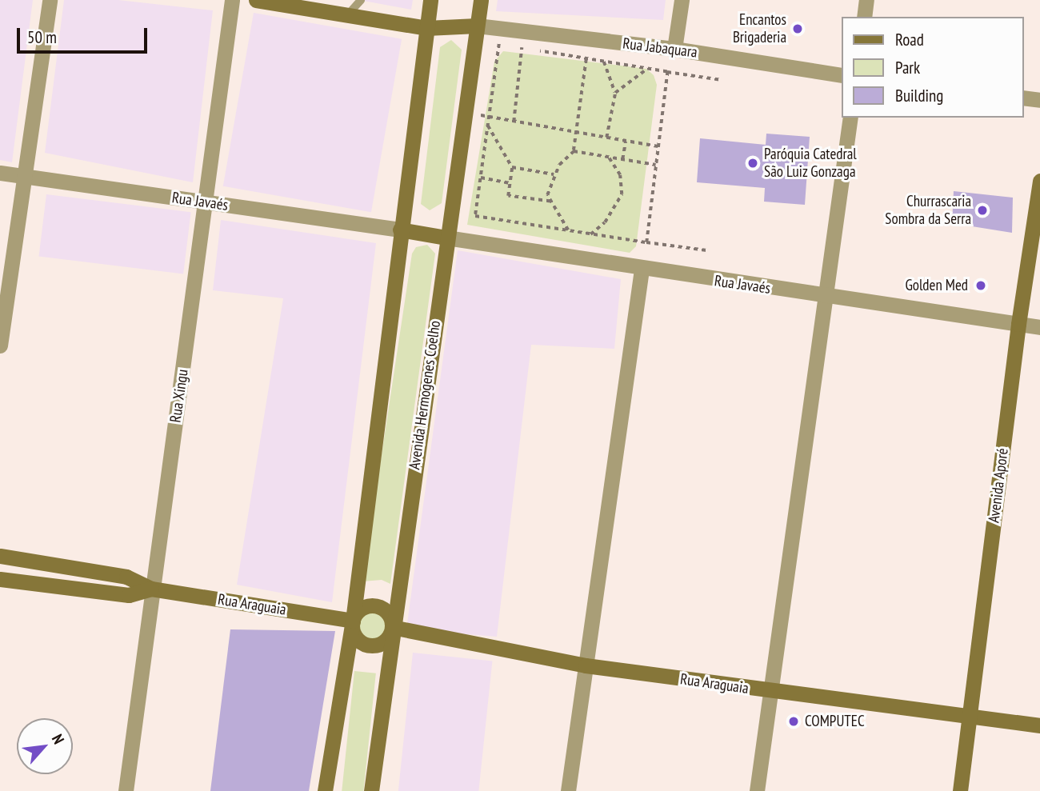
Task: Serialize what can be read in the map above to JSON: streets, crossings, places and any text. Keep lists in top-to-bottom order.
{
  "streets": {
    "main road": ["Avenida Hermogenes Coelho", "Avenida Aporé", "Rua Araguaia"],
    "street": ["Rua Jabaquara", "Rua Javaés", "Rua Xingu"]
  },
  "crossings": [
    ["Rua Jabaquara", "Avenida Hermogenes Coelho"],
    ["Rua Javaés", "Avenida Hermogenes Coelho"],
    ["Rua Javaés", "Rua Xingu"],
    ["Rua Javaés", "Avenida Aporé"],
    ["Avenida Hermogenes Coelho", "Rua Araguaia"],
    ["Rua Xingu", "Rua Araguaia"],
    ["Avenida Aporé", "Rua Araguaia"]
  ],
  "places": [
    "Encantos Brigaderia",
    "Paróquia Catedral São Luiz Gonzaga",
    "Churrascaria Sombra da Serra",
    "Golden Med",
    "COMPUTEC"
  ],
  "legend": ["Road", "Park", "Building"],
  "scale_bar": "50 m",
  "north": "top right"
}
